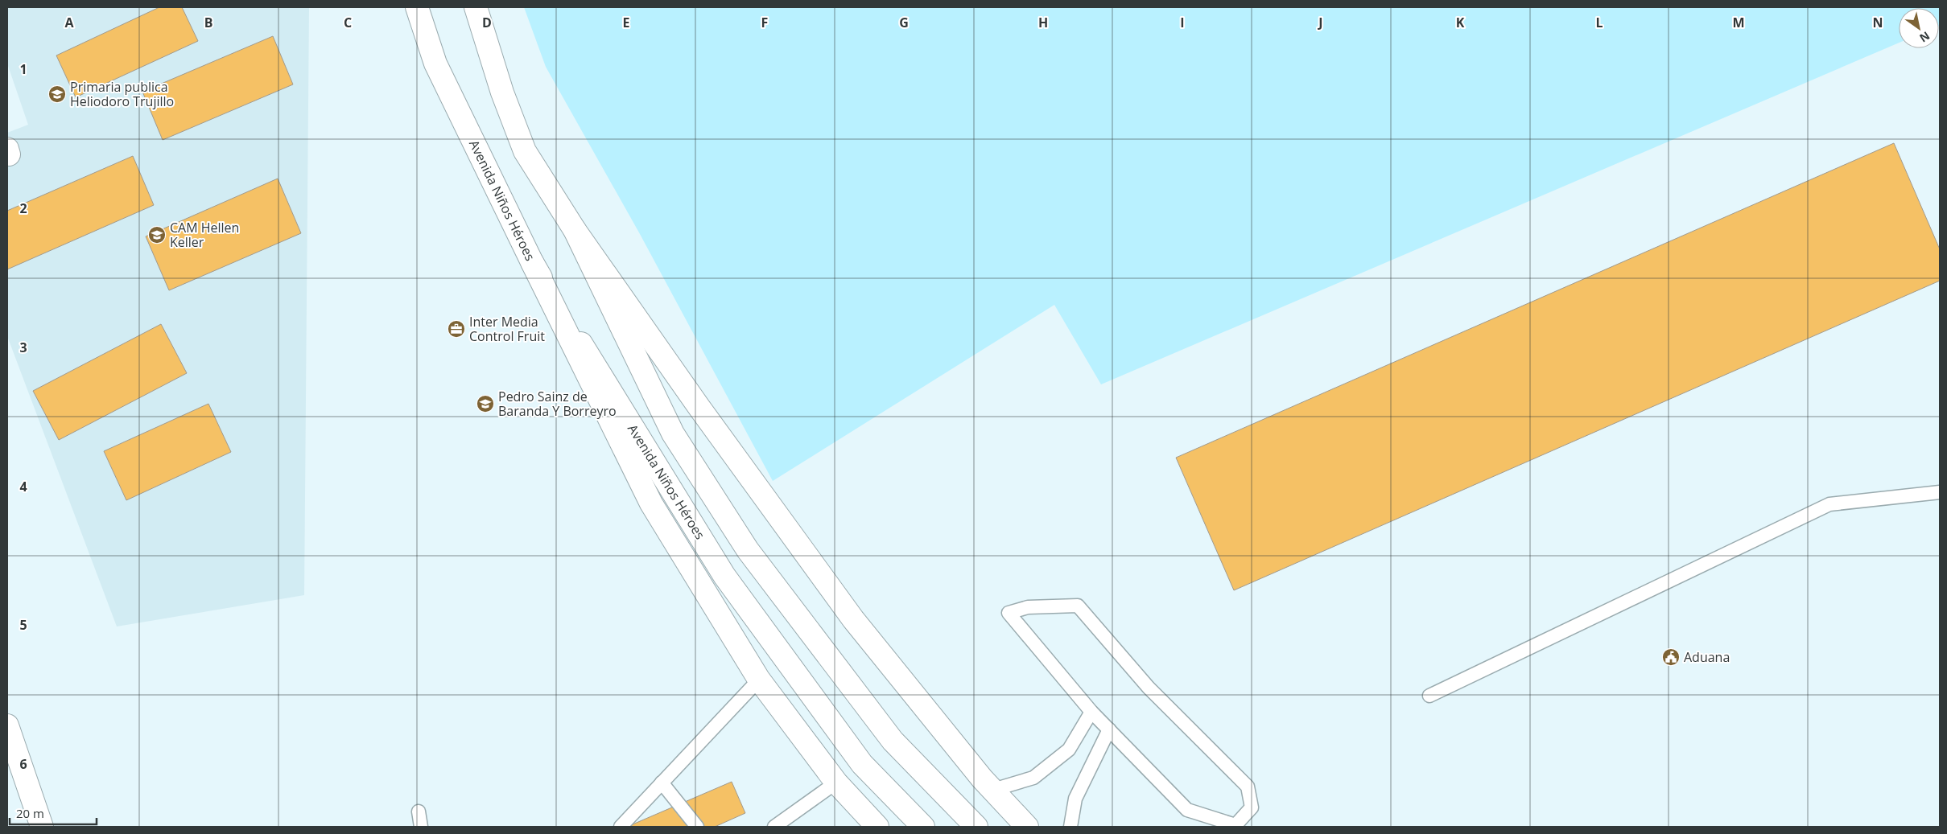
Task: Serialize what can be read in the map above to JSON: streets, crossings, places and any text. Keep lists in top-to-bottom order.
{
  "streets": {
    "main road": ["Avenida Niños Héroes"]
  },
  "places": {
    "school or university": ["Primaria publica Heliodoro Trujillo", "CAM Hellen Keller", "Pedro Sainz de Baranda Y Borreyro"],
    "office": ["Inter Media Control Fruit"],
    "public building": ["Aduana"]
  },
  "scale_bar": "20 m",
  "north": "bottom right",
  "grid": {
    "columns": [
      "A",
      "B",
      "C",
      "D",
      "E",
      "F",
      "G",
      "H",
      "I",
      "J",
      "K",
      "L",
      "M",
      "N"
    ],
    "rows": [
      "1",
      "2",
      "3",
      "4",
      "5",
      "6"
    ]
  }
}
